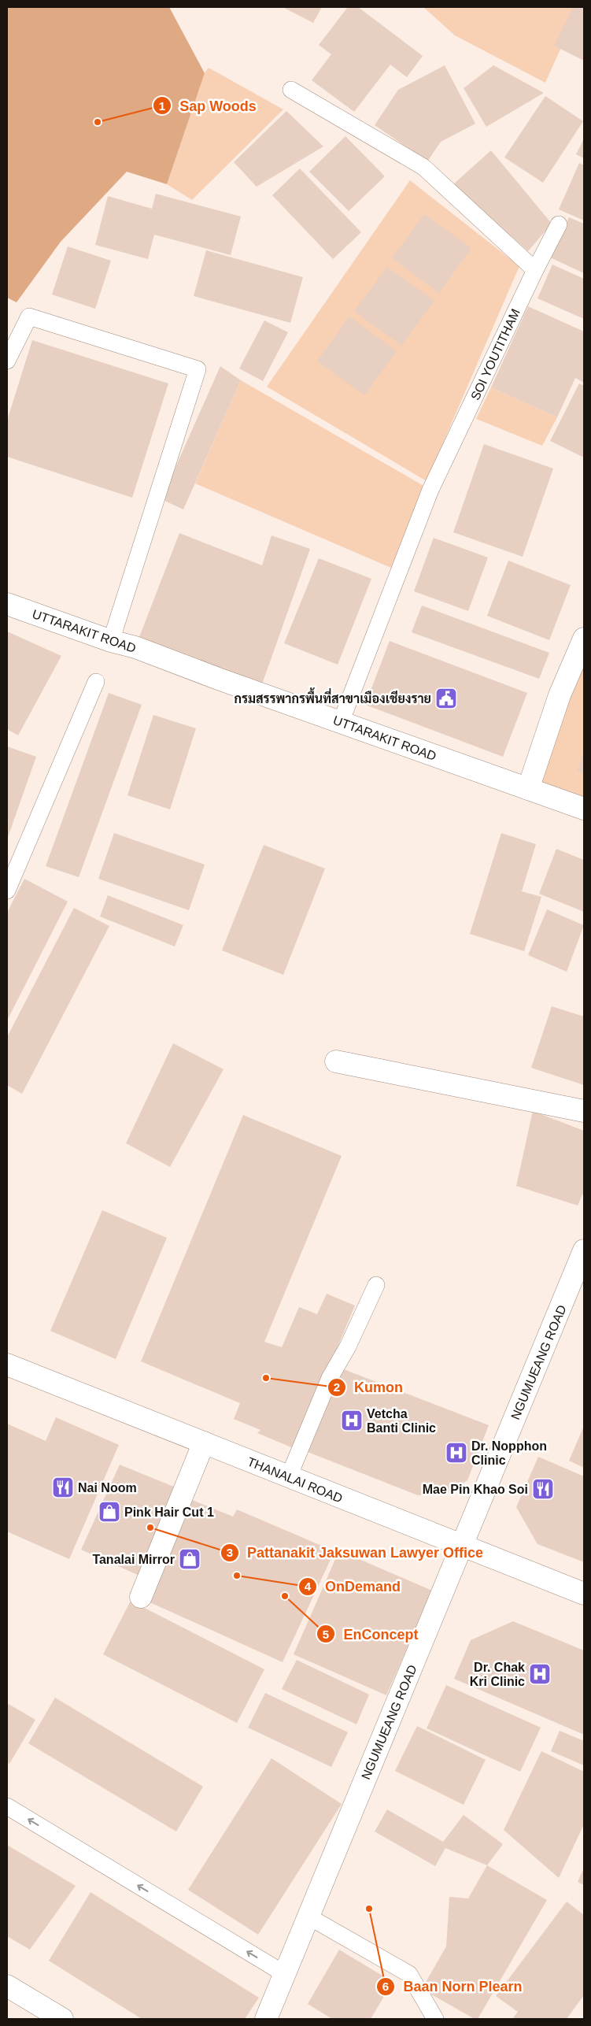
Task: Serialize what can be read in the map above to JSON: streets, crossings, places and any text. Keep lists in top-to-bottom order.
{
  "streets": {
    "street": ["UTTARAKIT ROAD", "NGUMUEANG ROAD", "THANALAI ROAD"],
    "lane": ["SOI YOUTITHAM"]
  },
  "crossings": [
    ["SOI YOUTITHAM", "UTTARAKIT ROAD"],
    ["NGUMUEANG ROAD", "THANALAI ROAD"]
  ],
  "places": {
    "other": [
      "Sap Woods",
      "Kumon",
      "Pattanakit Jaksuwan Lawyer Office",
      "OnDemand",
      "EnConcept",
      "Baan Norn Plearn"
    ],
    "public building": ["กรมสรรพากรพื้นที่สาขาเมืองเชียงราย"],
    "hospital": ["Vetcha Banti Clinic", "Dr. Nopphon Clinic", "Dr. Chak Kri Clinic"],
    "restaurant": ["Nai Noom", "Mae Pin Khao Soi"],
    "shop": ["Pink Hair Cut 1", "Tanalai Mirror"]
  }
}
